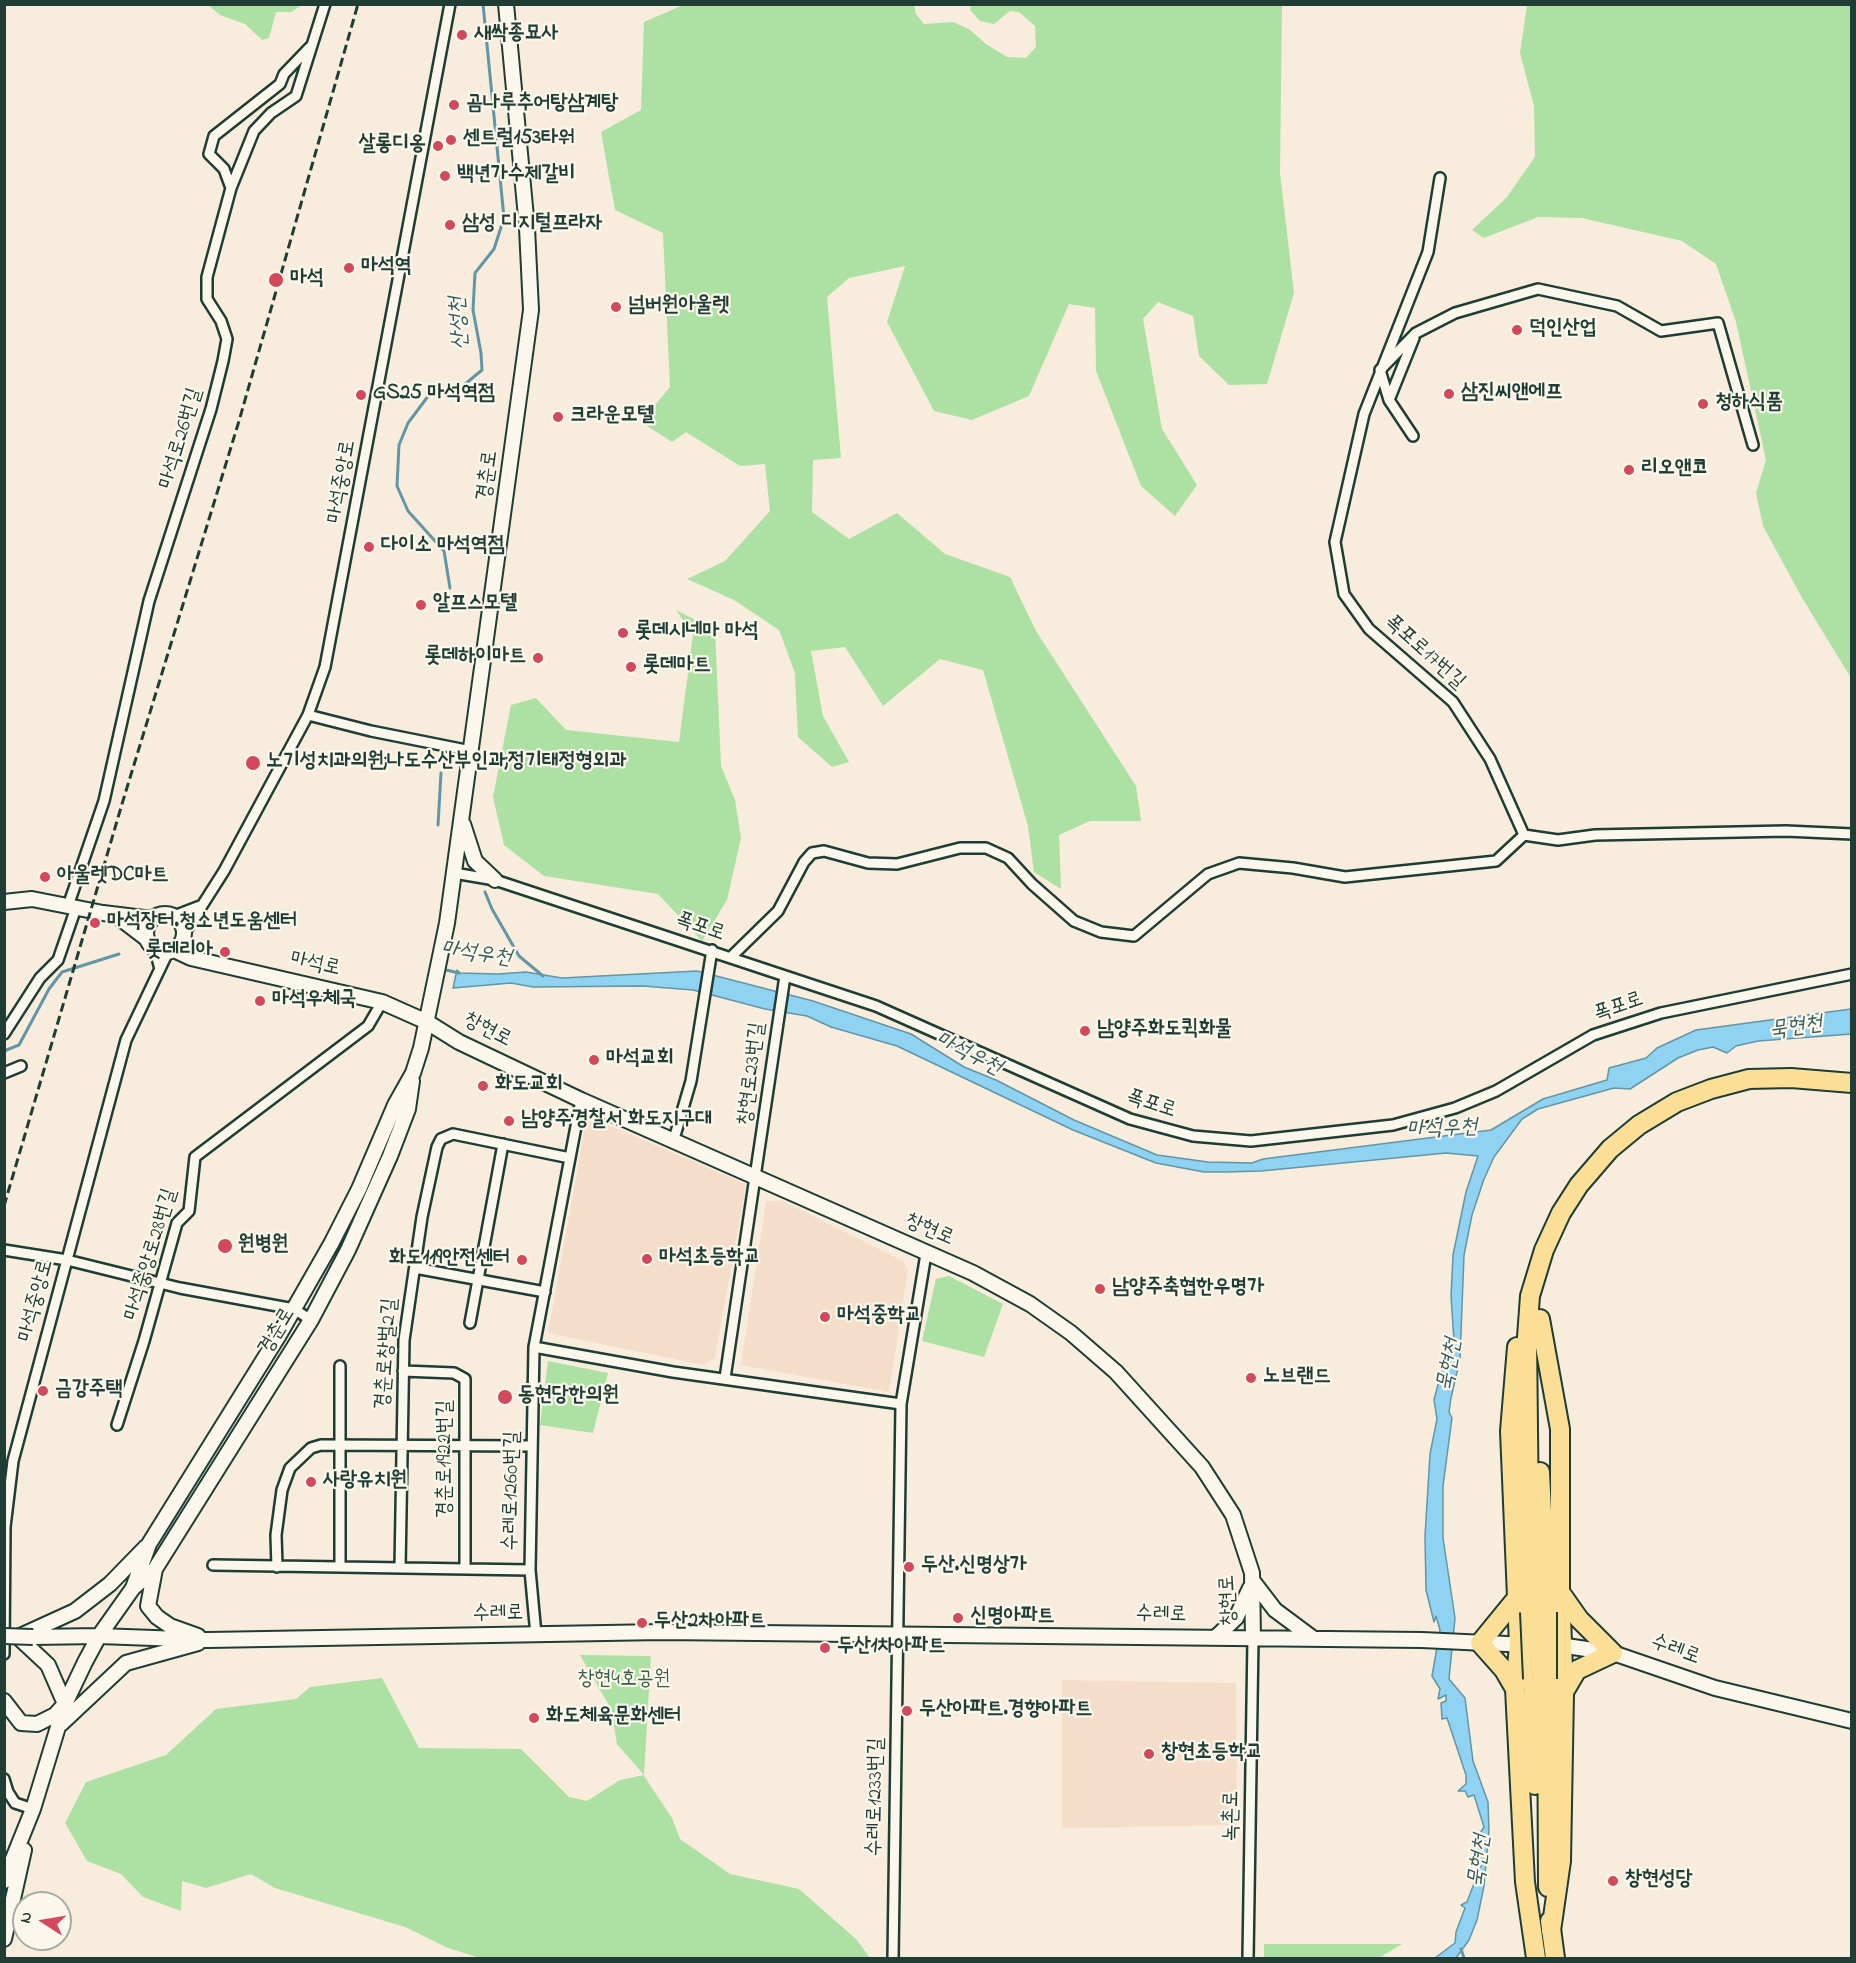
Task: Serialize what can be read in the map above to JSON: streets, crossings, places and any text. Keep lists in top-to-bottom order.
{
  "streets": {
    "street": [
      "마석로26번길",
      "경춘로",
      "마석중앙로",
      "폭포로17번길",
      "폭포로",
      "마석로",
      "창현로",
      "창현로23번길",
      "마석중앙로28번길",
      "경춘로창벌2길",
      "경춘로1922번길",
      "수레로1260번길",
      "수레로",
      "수레로1233번길",
      "녹촌로"
    ]
  },
  "crossings": [
    ["경춘로", "폭포로"],
    ["경춘로", "마석로"],
    ["경춘로", "창현로"],
    ["경춘로", "수레로"],
    ["마석중앙로", "마석로"],
    ["폭포로", "창현로23번길"],
    ["마석로", "창현로"],
    ["마석로", "마석중앙로28번길"],
    ["창현로", "창현로23번길"],
    ["창현로", "수레로1260번길"],
    ["창현로", "수레로"],
    ["창현로", "녹촌로"],
    ["경춘로창벌2길", "경춘로1922번길"],
    ["경춘로창벌2길", "수레로1260번길"],
    ["수레로1260번길", "수레로"],
    ["수레로", "수레로1233번길"],
    ["수레로", "녹촌로"]
  ],
  "water": ["산성천", "마석우천", "묵현천"],
  "parks": ["창현4호공원"],
  "places": [
    "새싹종묘사",
    "곰나루추어탕삼계탕",
    "센트럴153타워",
    "살롱디옹",
    "백년가수제갈비",
    "삼성 디지털프라자",
    "마석역",
    "마석",
    "넘버원아울렛",
    "덕인산업",
    "삼진씨앤에프",
    "GS25 마석역점",
    "청하식품",
    "크라운모텔",
    "리오앤코",
    "다이소 마석역점",
    "알프스모텔",
    "롯데시네마 마석",
    "롯데하이마트",
    "롯데마트",
    "노기성치과의원;나도수산부인과;정기태정형외과",
    "아울렛DC마트",
    "마석장터.청소년도움센터",
    "롯데리아",
    "마석우체국",
    "남양주화도퀵화물",
    "마석교회",
    "화도교회",
    "남양주경찰서 화도지구대",
    "원병원",
    "마석초등학교",
    "화도119안전센터",
    "남양주축협한우명가",
    "마석중학교",
    "노브랜드",
    "금강주택",
    "동현당한의원",
    "사랑유치원",
    "두산.신명상가",
    "신명아파트",
    "두산2차아파트",
    "두산1차아파트",
    "두산아파트.경향아파트",
    "화도체육문화센터",
    "창현초등학교",
    "창현성당"
  ],
  "north": "left"
}
